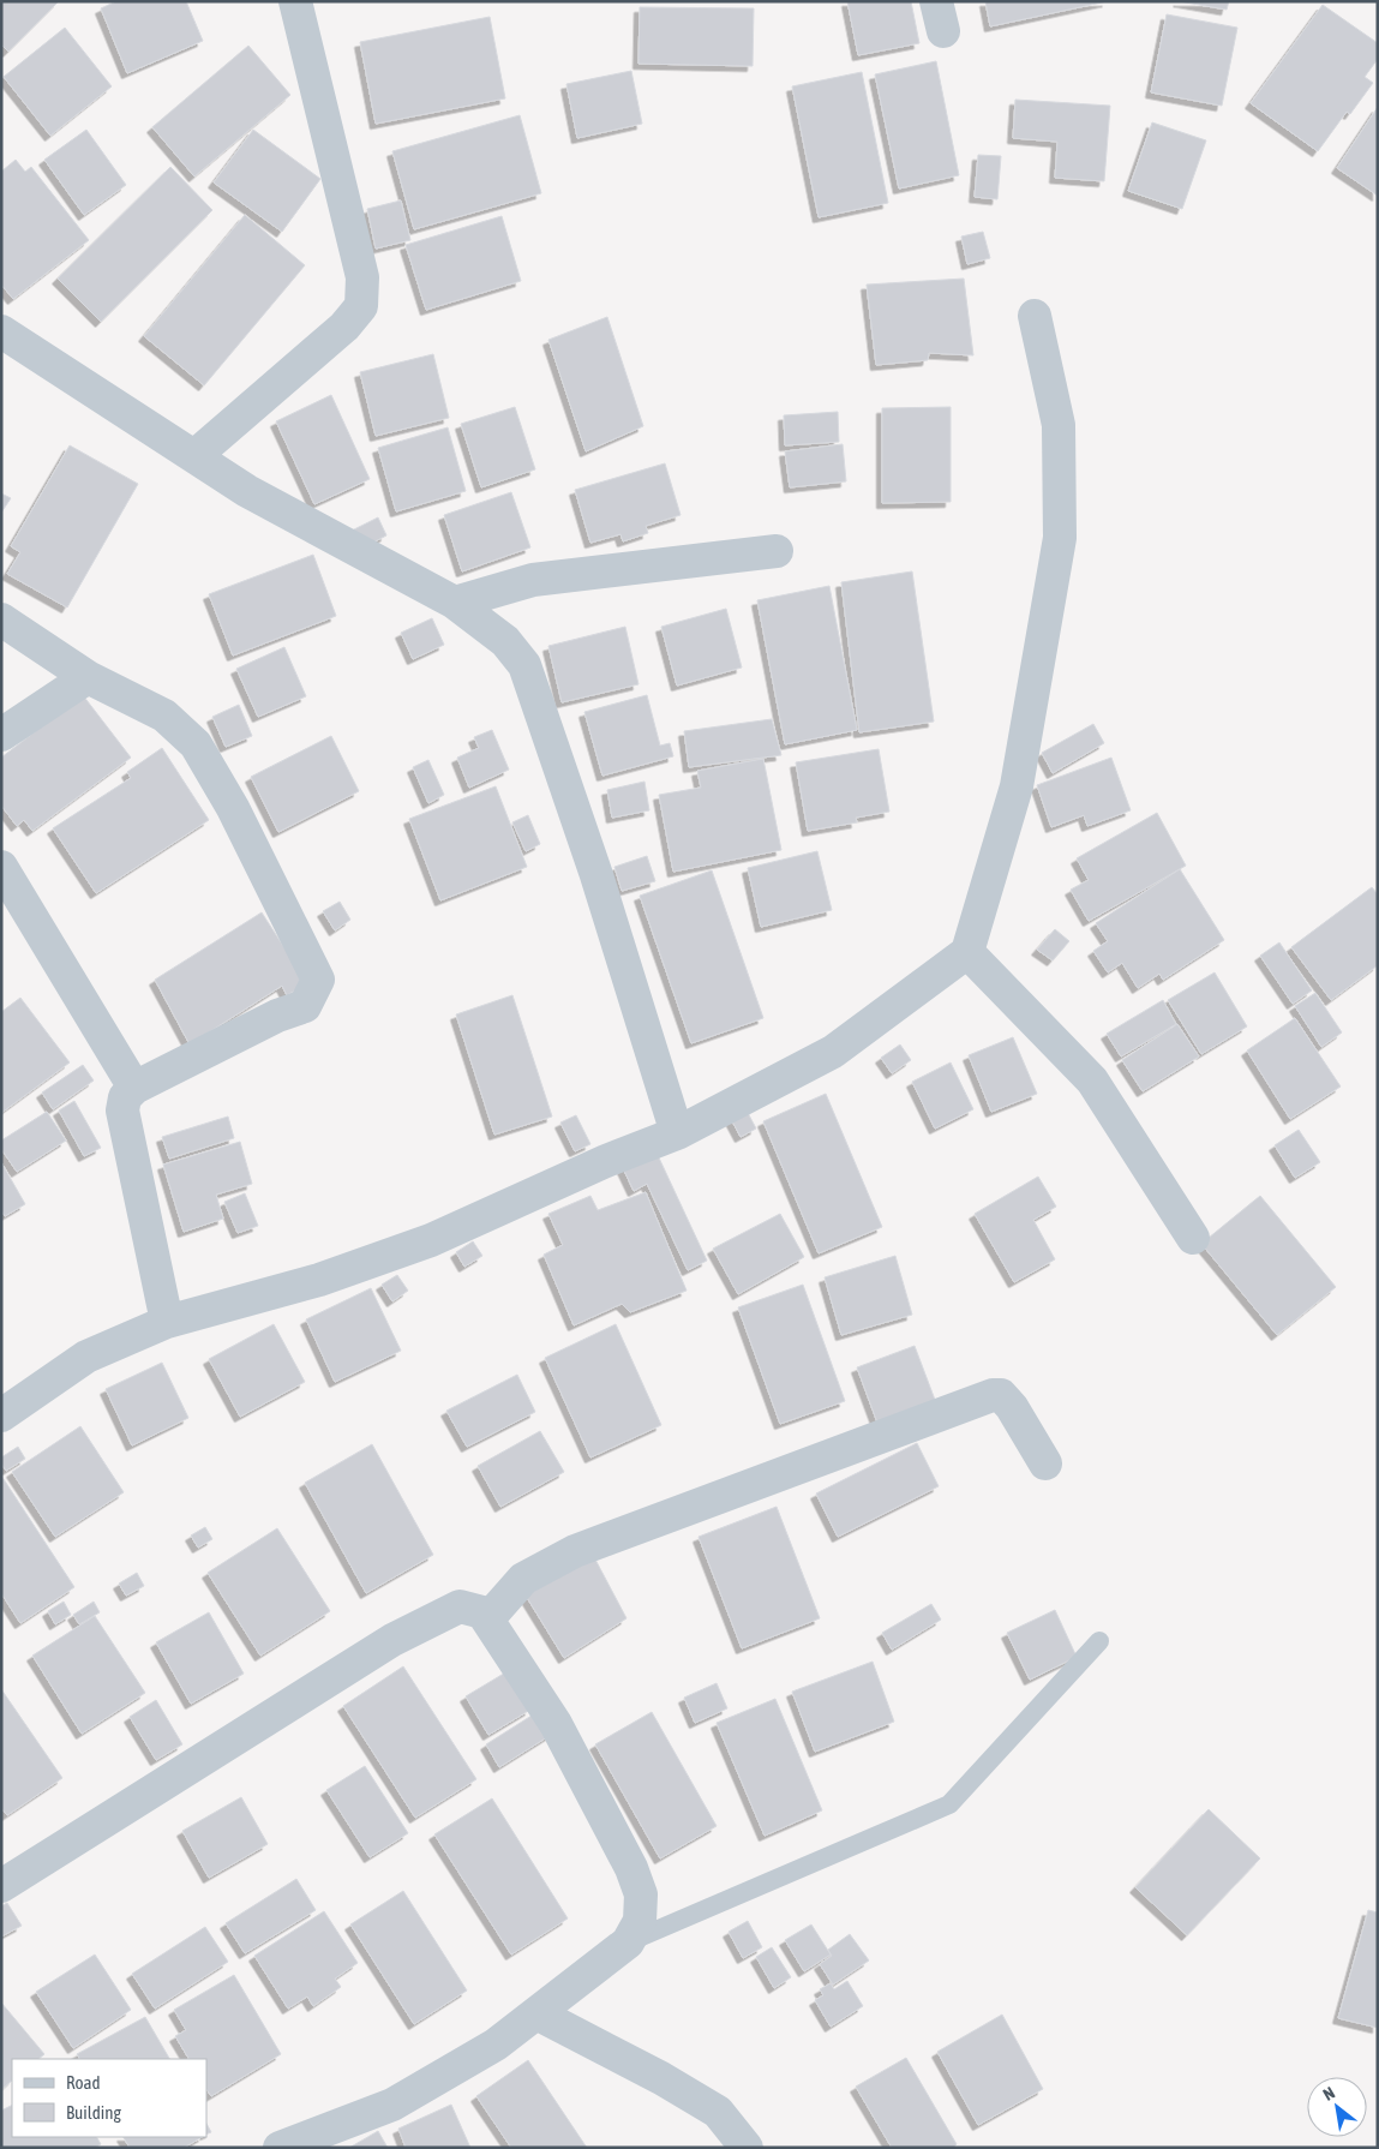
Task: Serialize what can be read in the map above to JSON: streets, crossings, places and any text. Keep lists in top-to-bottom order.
{
  "legend": ["Road", "Building"],
  "north": "top left"
}
